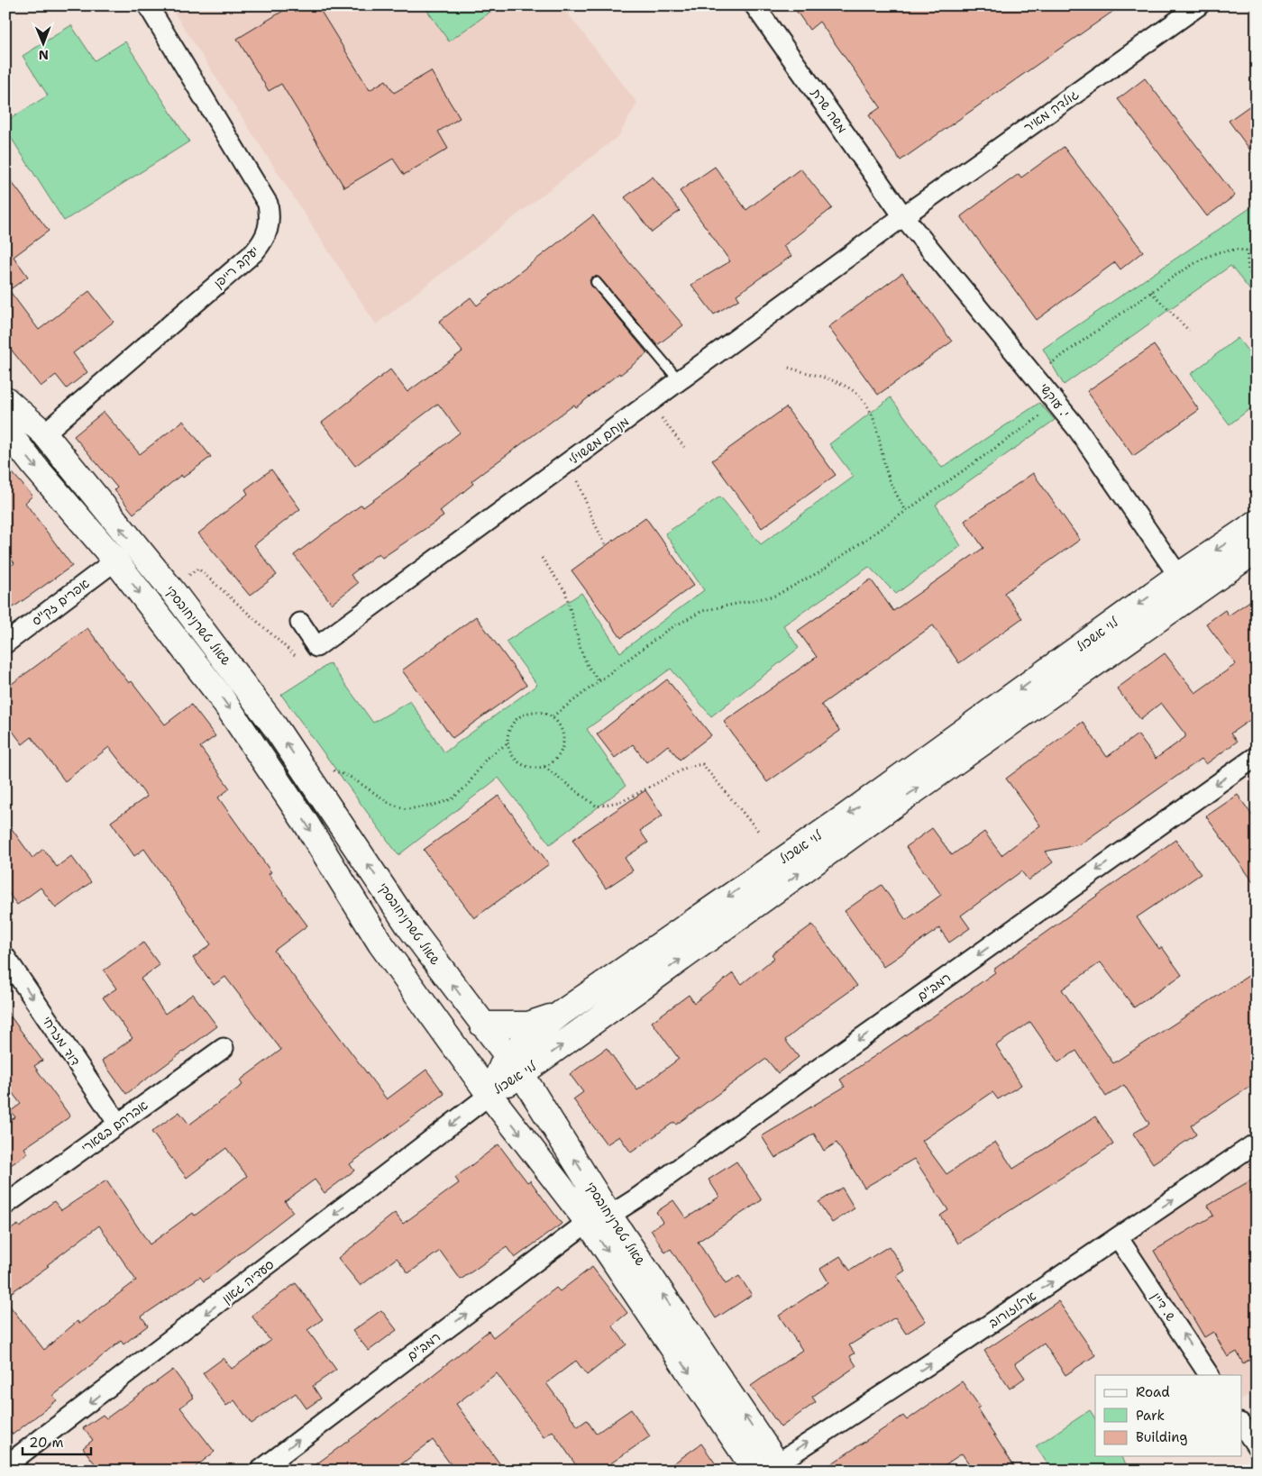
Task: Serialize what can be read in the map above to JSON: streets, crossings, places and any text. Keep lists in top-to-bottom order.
{
  "streets": {
    "street": [
      "משה שרת",
      "גולדה מאיר",
      "יעקב רייפן",
      "י. עוקשי",
      "מנחם מששוילי",
      "אפרים זק\"ס",
      "שאול טשרניחובסקי",
      "לוי אשכול",
      "רמב\"ם",
      "דוד מזרחי",
      "אברהם בשארי",
      "סעדיה גאון",
      "ש. דיין",
      "ארלוזורוב"
    ]
  },
  "crossings": [
    ["משה שרת", "גולדה מאיר"],
    ["משה שרת", "י. עוקשי"],
    ["משה שרת", "מנחם מששוילי"],
    ["גולדה מאיר", "י. עוקשי"],
    ["גולדה מאיר", "מנחם מששוילי"],
    ["יעקב רייפן", "שאול טשרניחובסקי"],
    ["י. עוקשי", "מנחם מששוילי"],
    ["י. עוקשי", "לוי אשכול"],
    ["אפרים זק\"ס", "שאול טשרניחובסקי"],
    ["שאול טשרניחובסקי", "לוי אשכול"],
    ["שאול טשרניחובסקי", "רמב\"ם"],
    ["שאול טשרניחובסקי", "סעדיה גאון"],
    ["שאול טשרניחובסקי", "ארלוזורוב"],
    ["לוי אשכול", "סעדיה גאון"],
    ["דוד מזרחי", "אברהם בשארי"],
    ["ש. דיין", "ארלוזורוב"]
  ],
  "one_way": [
    "דוד מזרחי",
    "סעדיה גאון",
    "ש. דיין",
    "ארלוזורוב"
  ],
  "legend": ["Road", "Park", "Building"],
  "scale_bar": "20 m",
  "north": "bottom"
}
